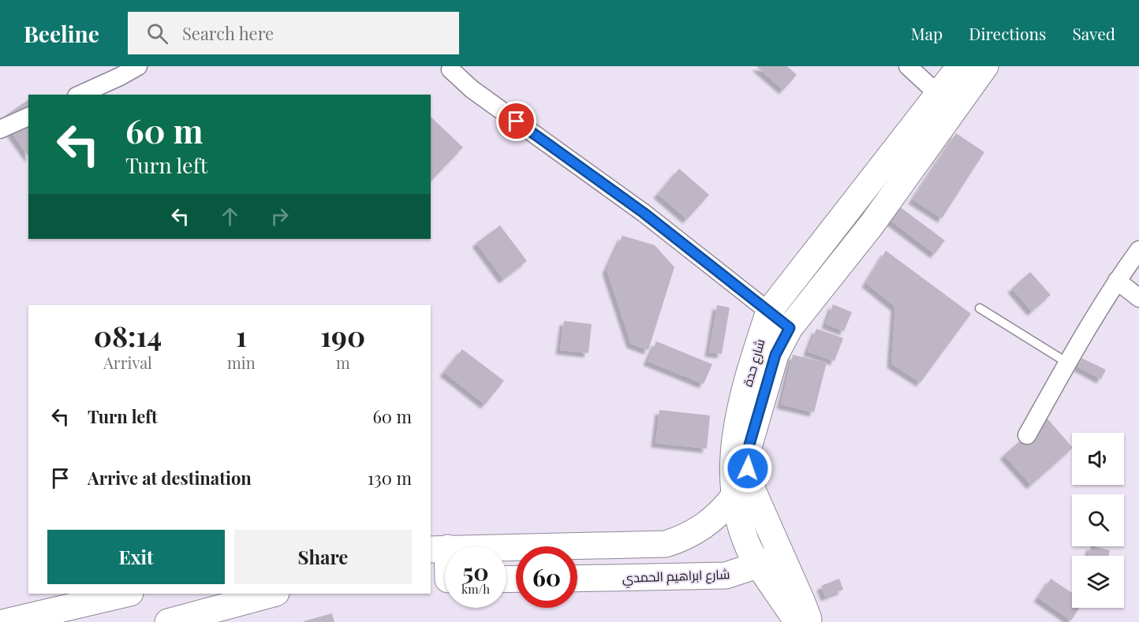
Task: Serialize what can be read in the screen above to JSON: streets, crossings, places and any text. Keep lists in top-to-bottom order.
{
  "streets": {
    "main road": ["شارع حدة", "شارع ابراهيم الحمدي"]
  },
  "crossings": [
    ["شارع حدة", "شارع ابراهيم الحمدي"]
  ],
  "page": {
    "header": "Beeline",
    "search": "Search here",
    "nav": ["Map", "Directions", "Saved"],
    "turn": ["60 m", "Turn left"],
    "eta": [
      "08:14",
      "Arrival",
      "1",
      "min",
      "190",
      "m"
    ],
    "list": [
      {
        "name": "Turn left",
        "value": "60 m"
      },
      {
        "name": "Arrive at destination",
        "value": "130 m"
      }
    ],
    "buttons": ["Exit", "Share"],
    "speed": "50 km/h",
    "limit": "60"
  }
}
